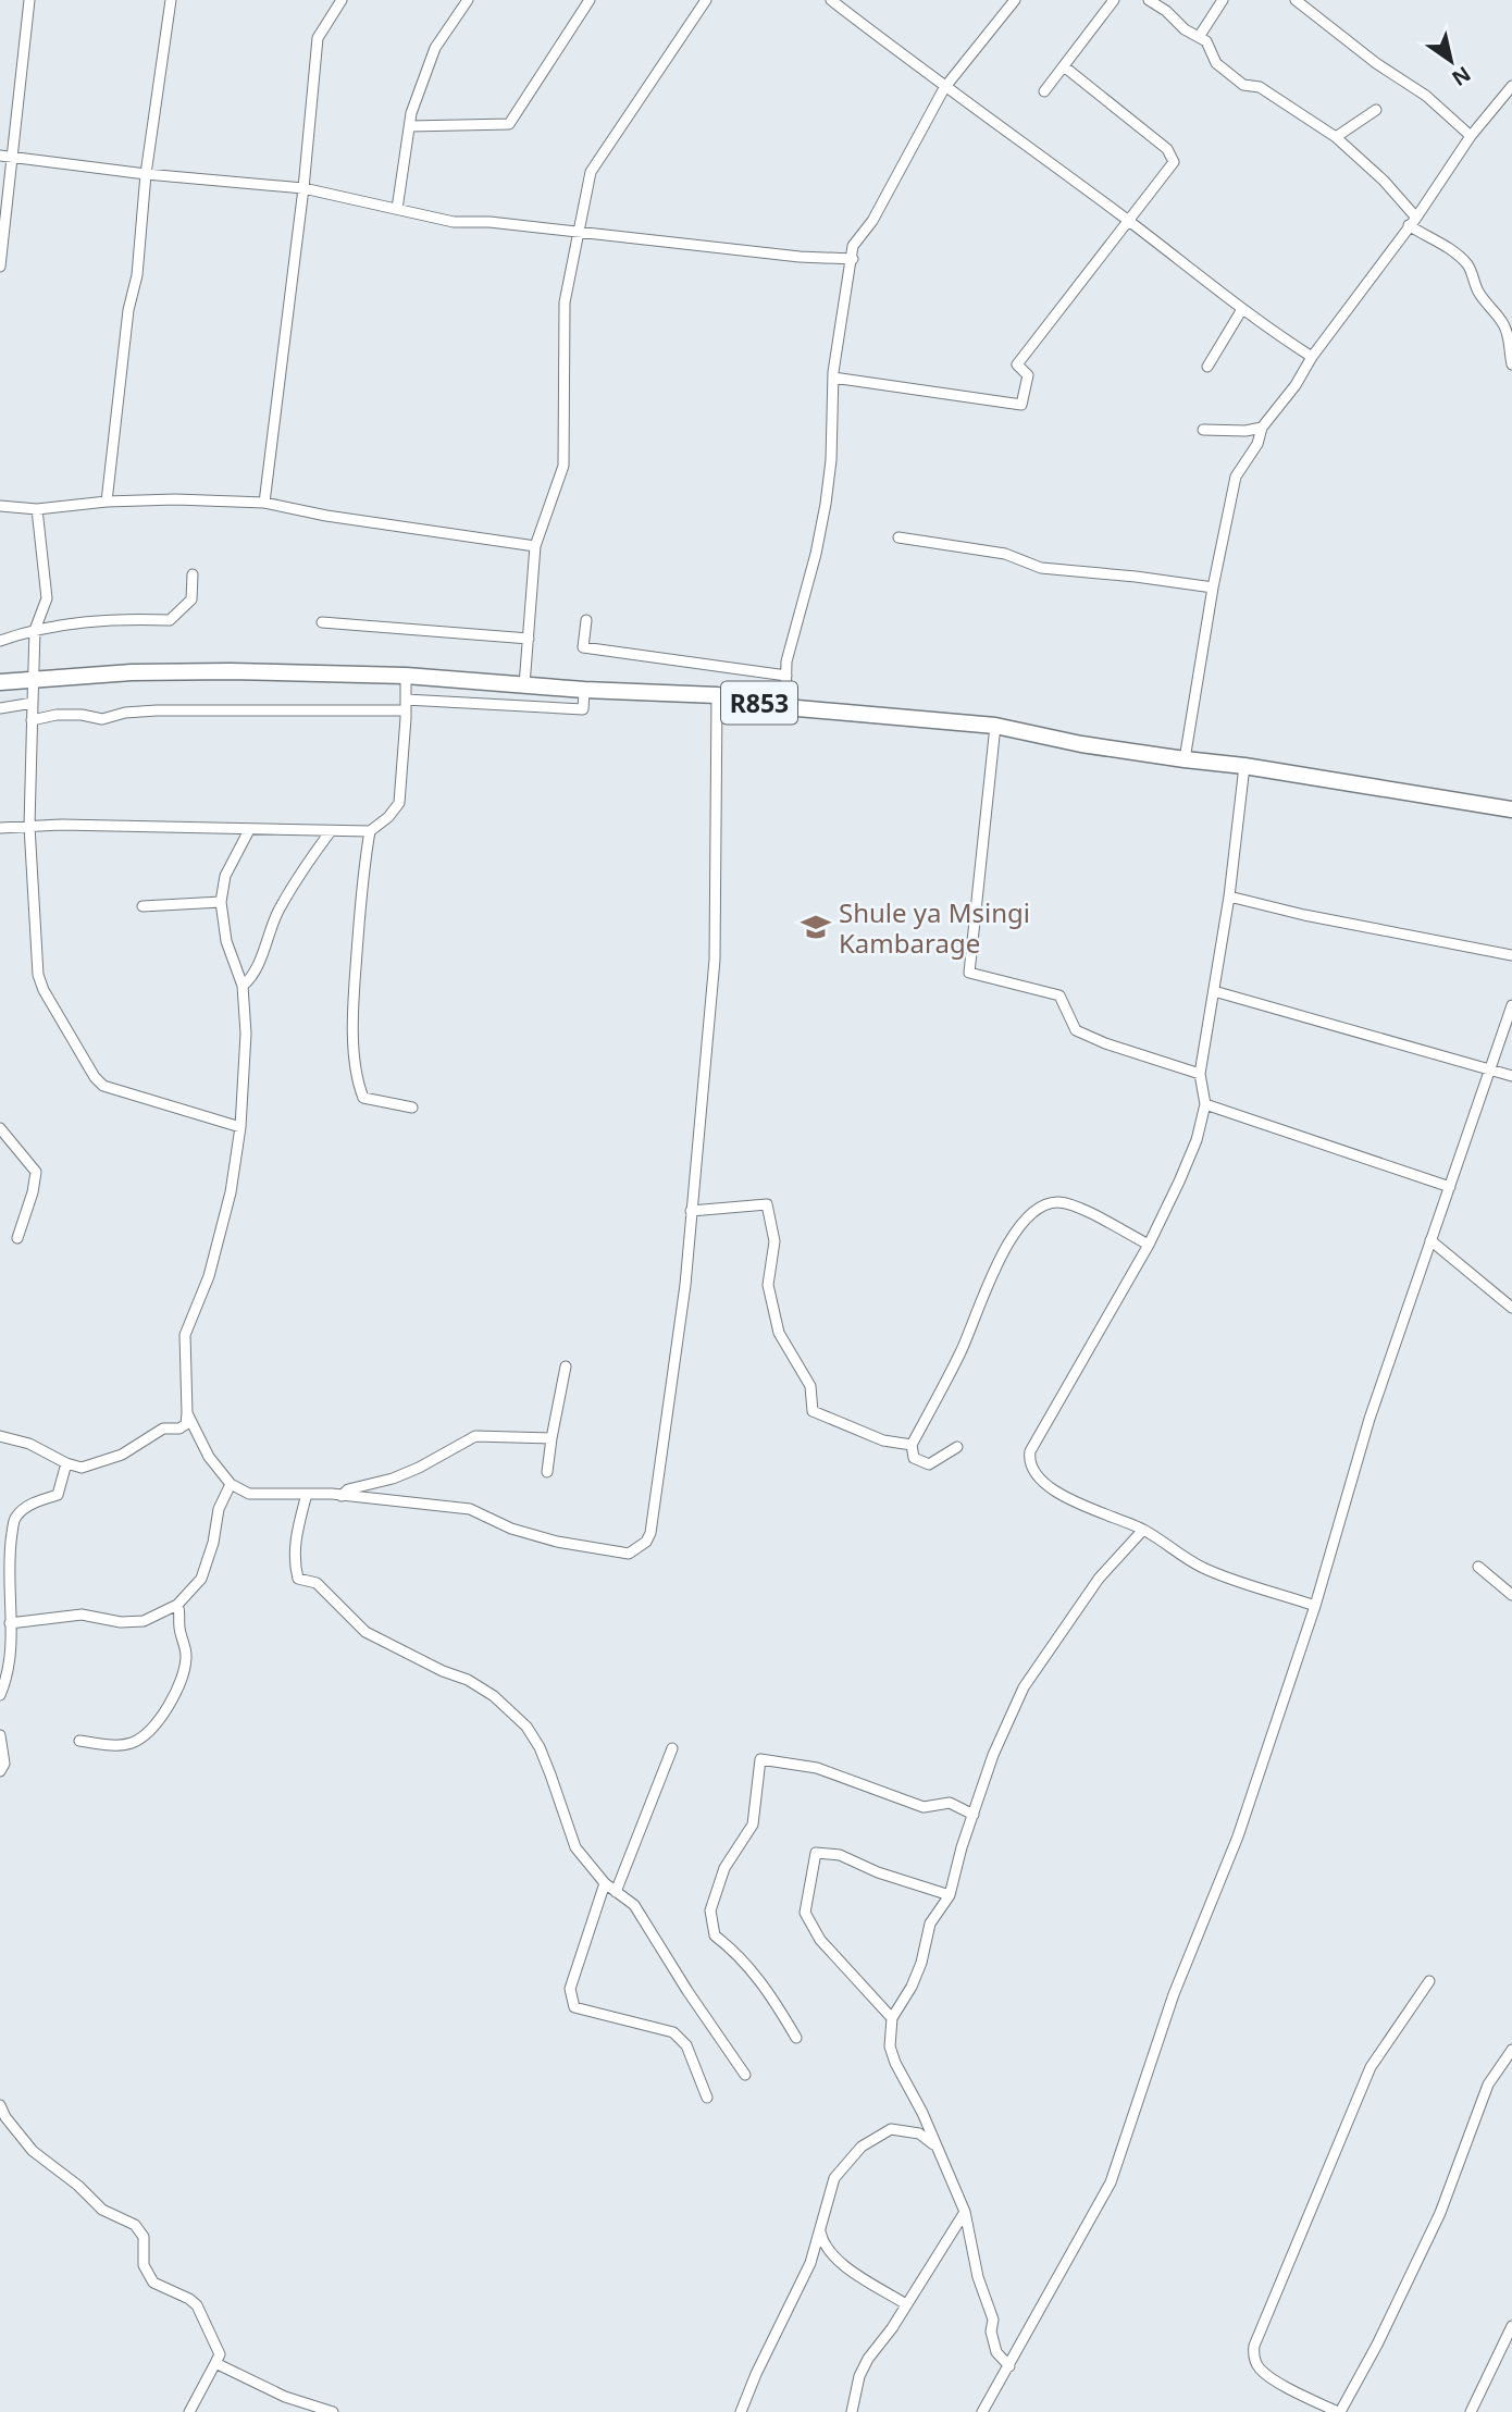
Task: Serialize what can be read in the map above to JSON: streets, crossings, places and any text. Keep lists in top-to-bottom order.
{
  "streets": {
    "main road": ["R853"]
  },
  "places": {
    "school or university": ["Shule ya Msingi Kambarage"]
  },
  "north": "bottom right"
}
